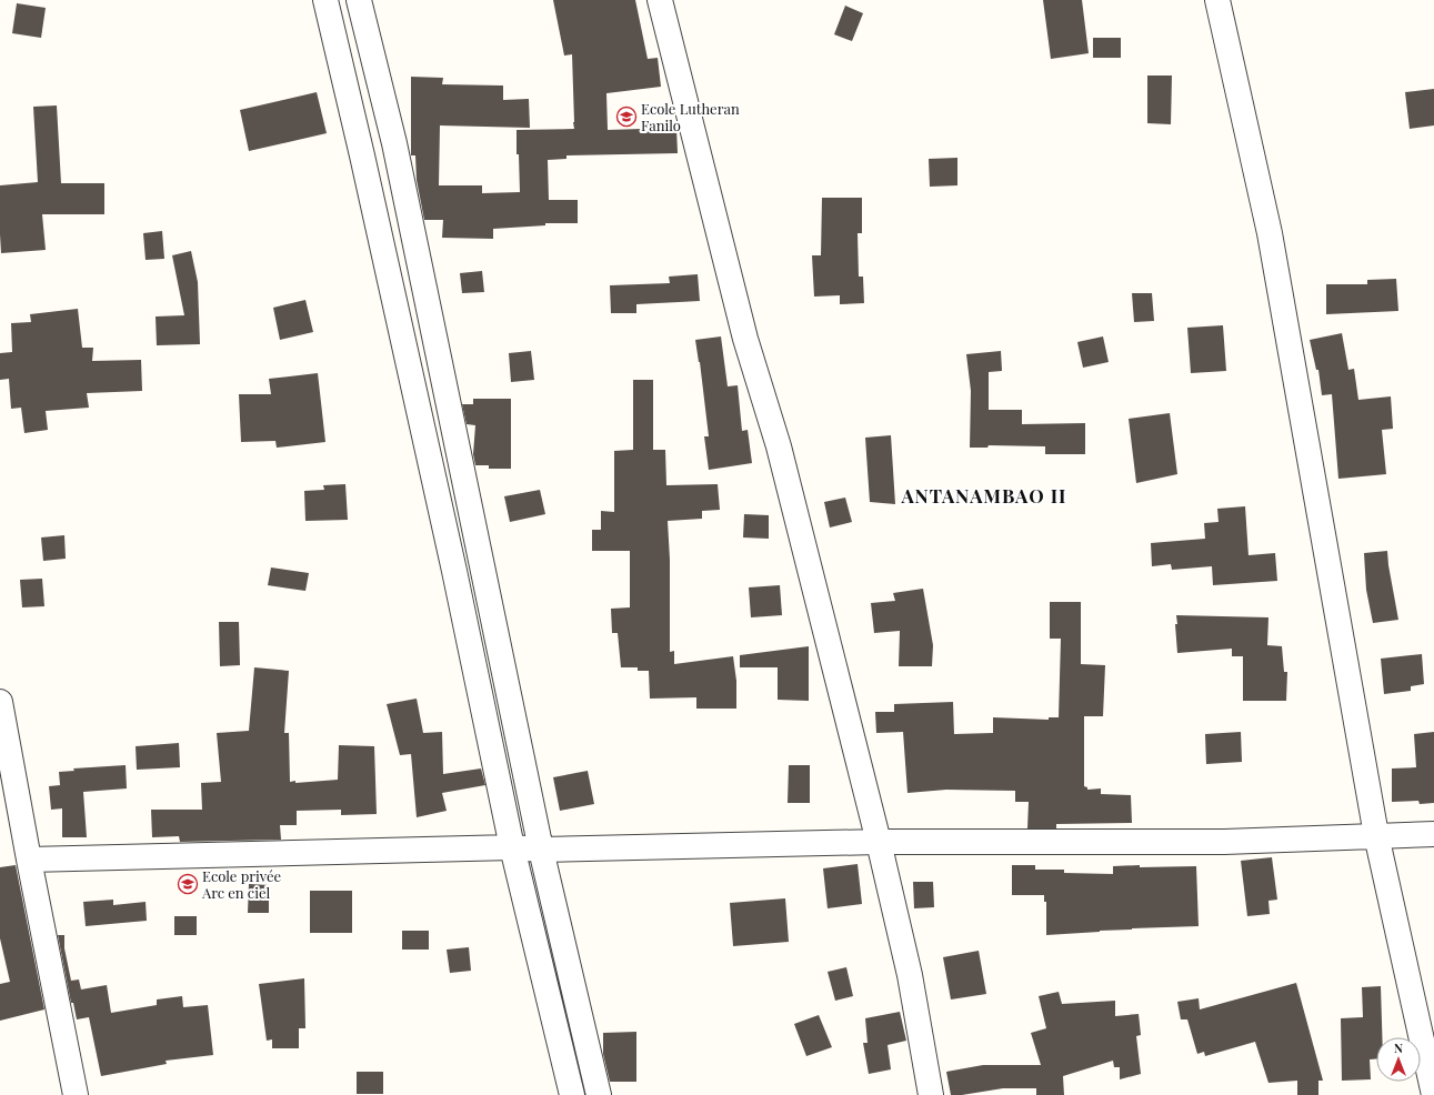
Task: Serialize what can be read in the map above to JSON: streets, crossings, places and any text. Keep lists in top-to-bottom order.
{
  "districts": ["ANTANAMBAO II"],
  "places": {
    "school or university": ["Ecole Lutheran Fanilo", "Ecole privée Arc en ciel"]
  },
  "north": "top"
}
